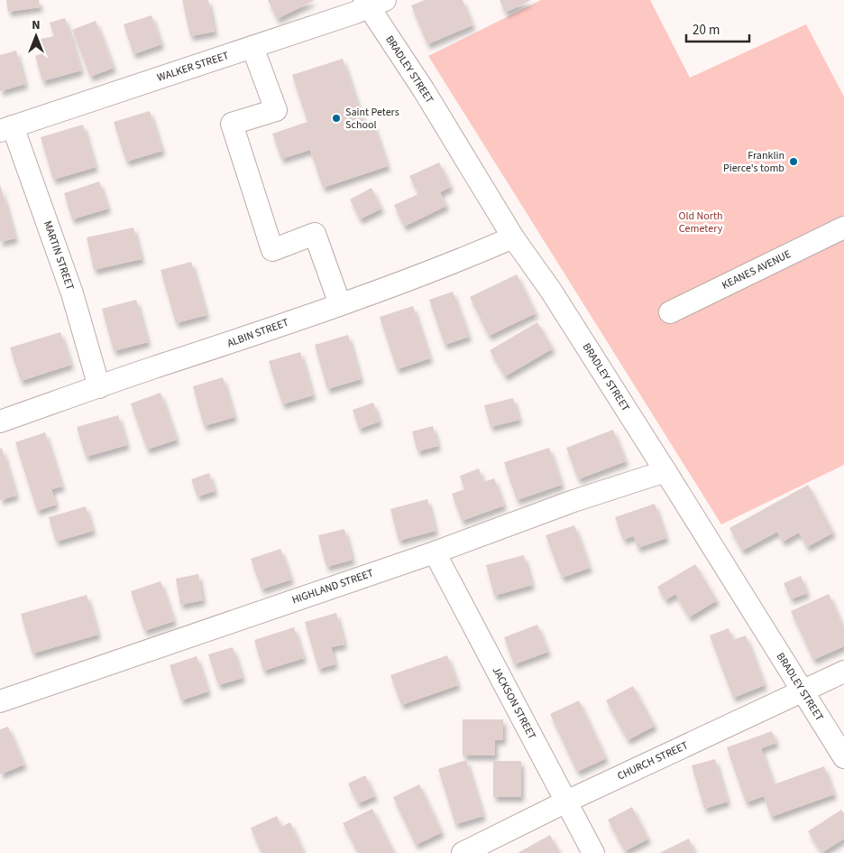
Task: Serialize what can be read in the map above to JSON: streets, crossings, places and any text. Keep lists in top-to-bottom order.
{
  "streets": {
    "street": [
      "WALKER STREET",
      "BRADLEY STREET",
      "MARTIN STREET",
      "KEANES AVENUE",
      "ALBIN STREET",
      "HIGHLAND STREET",
      "JACKSON STREET",
      "CHURCH STREET"
    ]
  },
  "crossings": [
    ["WALKER STREET", "BRADLEY STREET"],
    ["WALKER STREET", "MARTIN STREET"],
    ["BRADLEY STREET", "ALBIN STREET"],
    ["BRADLEY STREET", "HIGHLAND STREET"],
    ["BRADLEY STREET", "CHURCH STREET"],
    ["MARTIN STREET", "ALBIN STREET"],
    ["HIGHLAND STREET", "JACKSON STREET"],
    ["JACKSON STREET", "CHURCH STREET"]
  ],
  "parks": ["Old North Cemetery"],
  "places": ["Saint Peters School", "Franklin Pierce's tomb"],
  "scale_bar": "20 m",
  "north": "top"
}
